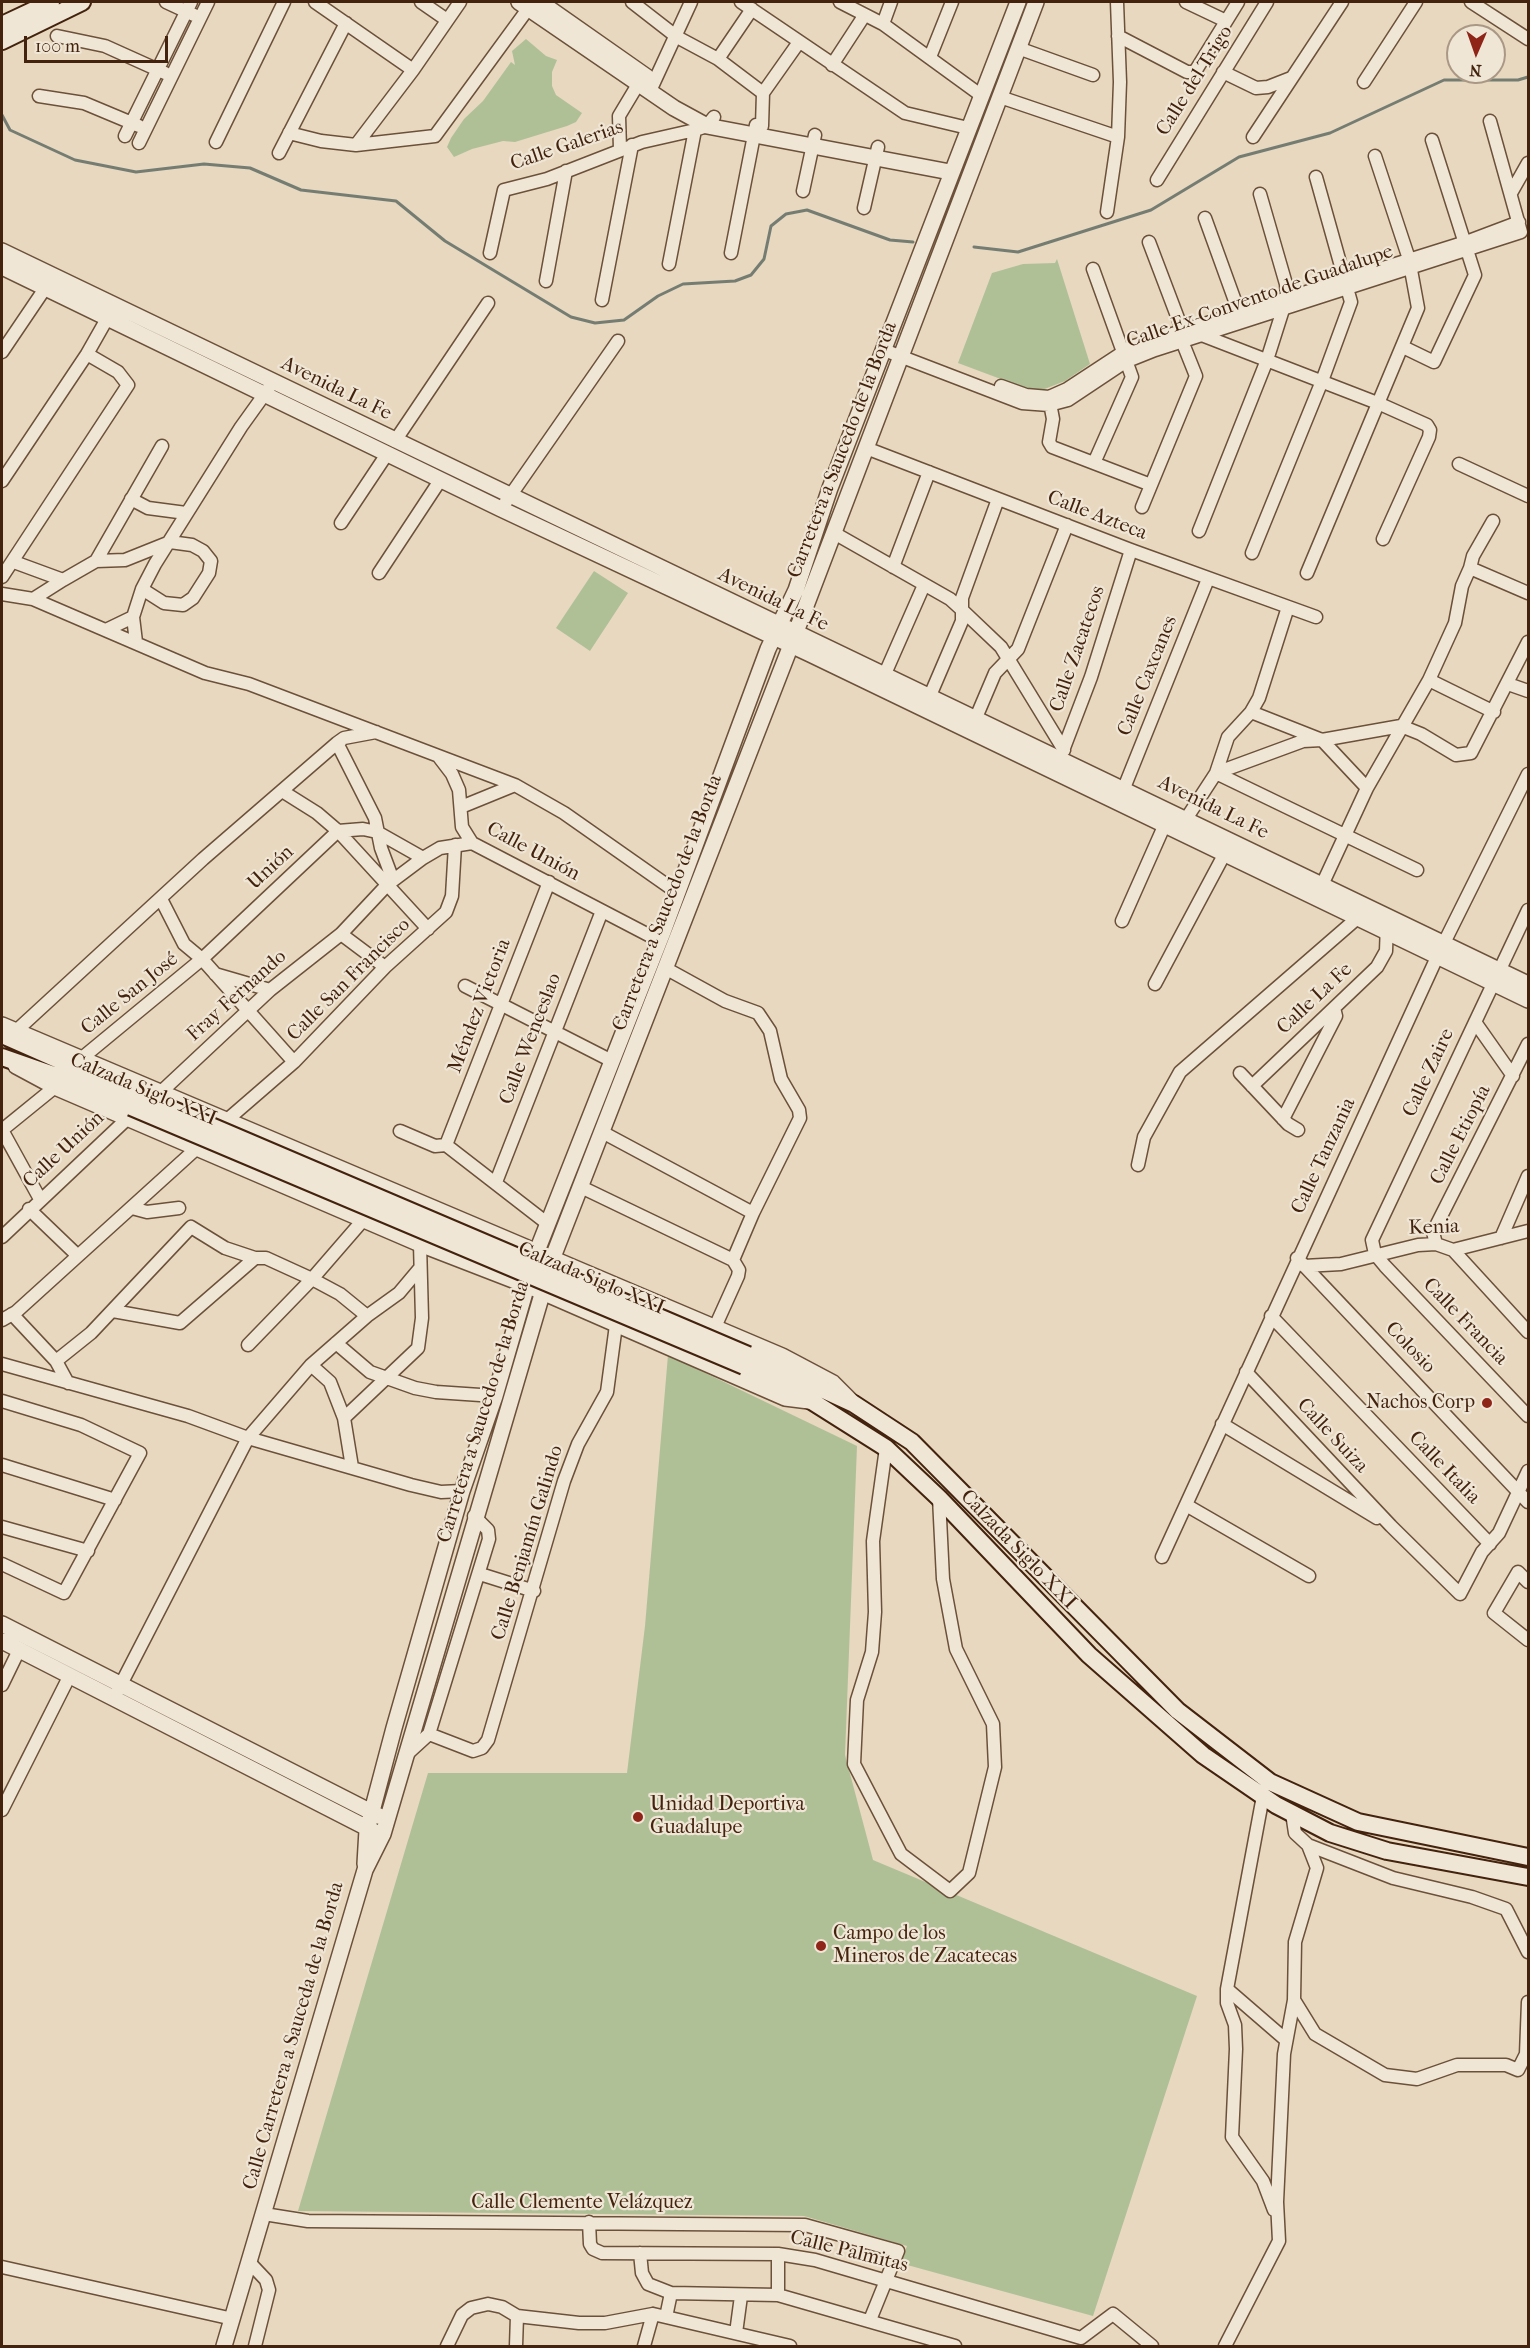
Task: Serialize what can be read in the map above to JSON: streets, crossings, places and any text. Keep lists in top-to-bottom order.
{
  "streets": {
    "main road": ["Calzada Siglo XXI"],
    "street": [
      "Calle del Trigo",
      "Calle Galerias",
      "Calle Ex-Convento de Guadalupe",
      "Avenida La Fe",
      "Carretera a Saucedo de la Borda",
      "Calle Azteca",
      "Calle Zacatecos",
      "Calle Caxcanes",
      "Calle Unión",
      "Unión",
      "Calle San Francisco",
      "Calle San José",
      "Fray Fernando",
      "Calle La Fe",
      "Méndez Victoria",
      "Calle Wenceslao",
      "Calle Zaire",
      "Calle Etiopía",
      "Calle Tanzania",
      "Kenia",
      "Calle Francia",
      "Colosio",
      "Calle Suiza",
      "Calle Italia",
      "Calle Benjamín Galindo",
      "Calle Carretera a Sauceda de la Borda",
      "Calle Clemente Velázquez",
      "Calle Palmitas"
    ]
  },
  "crossings": [
    ["Calle Galerias", "Carretera a Saucedo de la Borda"],
    ["Avenida La Fe", "Carretera a Saucedo de la Borda"],
    ["Avenida La Fe", "Calle Zacatecos"],
    ["Avenida La Fe", "Calle Caxcanes"],
    ["Avenida La Fe", "Calle La Fe"],
    ["Avenida La Fe", "Calle Zaire"],
    ["Avenida La Fe", "Calle Tanzania"],
    ["Carretera a Saucedo de la Borda", "Calle Azteca"],
    ["Carretera a Saucedo de la Borda", "Calle Unión"],
    ["Carretera a Saucedo de la Borda", "Calzada Siglo XXI"],
    ["Carretera a Saucedo de la Borda", "Calle Carretera a Sauceda de la Borda"],
    ["Calle Azteca", "Calle Zacatecos"],
    ["Calle Azteca", "Calle Caxcanes"],
    ["Calle Unión", "Fray Fernando"],
    ["Calle Unión", "Méndez Victoria"],
    ["Calle Unión", "Calle Wenceslao"],
    ["Calle Unión", "Calzada Siglo XXI"],
    ["Unión", "Calle San José"],
    ["Calle San Francisco", "Fray Fernando"],
    ["Calle San Francisco", "Calzada Siglo XXI"],
    ["Calle San José", "Calzada Siglo XXI"],
    ["Fray Fernando", "Calzada Siglo XXI"],
    ["Calle Zaire", "Kenia"],
    ["Calle Zaire", "Calle Francia"],
    ["Calle Etiopía", "Kenia"],
    ["Calle Tanzania", "Kenia"],
    ["Calle Tanzania", "Colosio"],
    ["Calle Tanzania", "Calle Suiza"],
    ["Calle Tanzania", "Calle Italia"],
    ["Kenia", "Calle Francia"],
    ["Kenia", "Colosio"],
    ["Calle Suiza", "Calle Italia"],
    ["Calle Carretera a Sauceda de la Borda", "Calle Clemente Velázquez"],
    ["Calle Clemente Velázquez", "Calle Palmitas"]
  ],
  "places": ["Nachos Corp", "Unidad Deportiva Guadalupe", "Campo de los Mineros de Zacatecas"],
  "scale_bar": "100 m",
  "north": "bottom"
}
